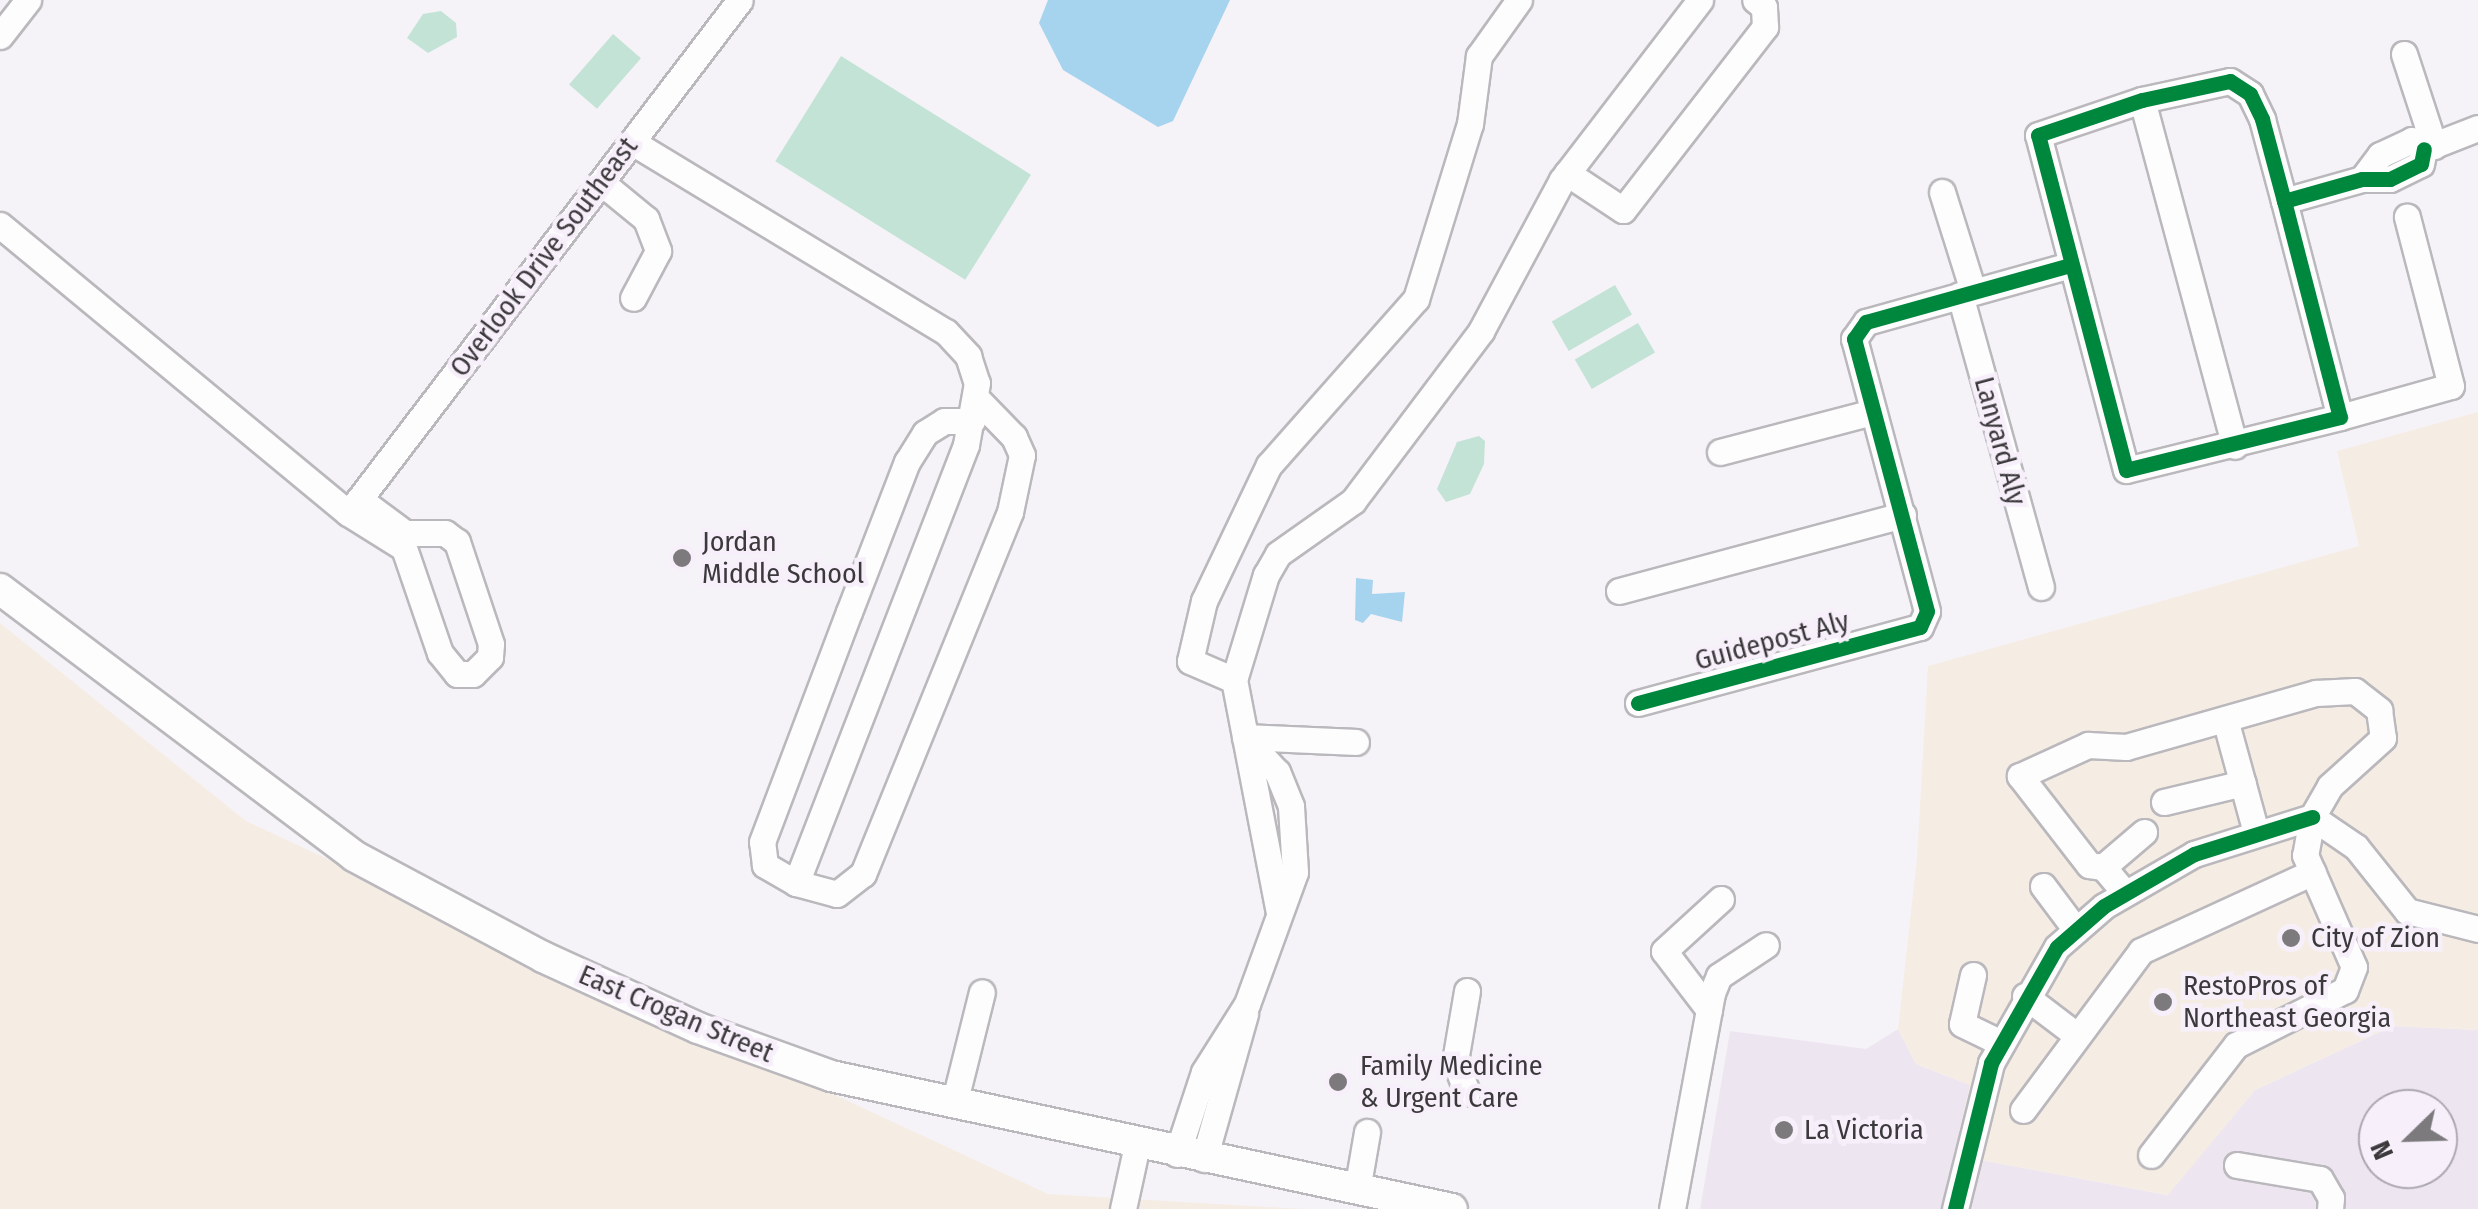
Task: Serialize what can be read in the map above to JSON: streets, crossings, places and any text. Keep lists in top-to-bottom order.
{
  "streets": {
    "main road": ["East Crogan Street"],
    "street": ["Overlook Drive Southeast", "Lanyard Aly", "Guidepost Aly"]
  },
  "places": [
    "Jordan Middle School",
    "City of Zion",
    "RestoPros of Northeast Georgia",
    "Family Medicine & Urgent Care",
    "La Victoria"
  ],
  "north": "bottom left"
}
